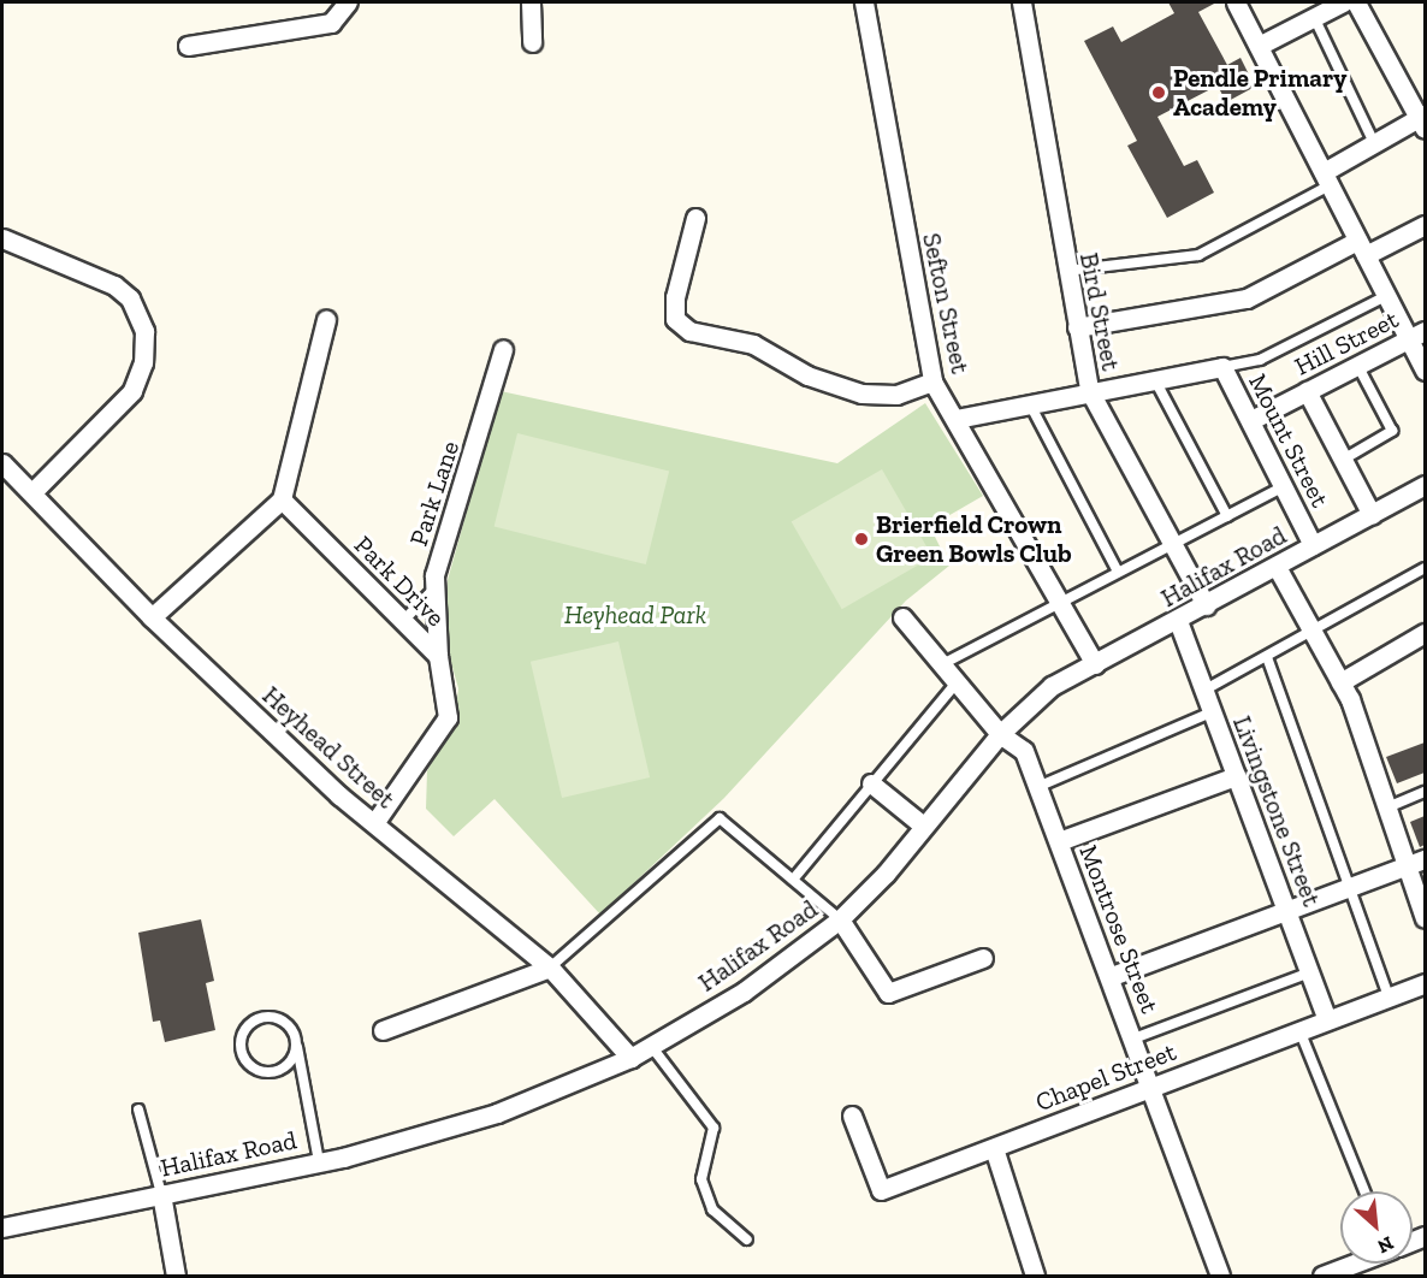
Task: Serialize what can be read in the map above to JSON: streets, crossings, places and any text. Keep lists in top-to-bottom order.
{
  "streets": {
    "street": [
      "Sefton Street",
      "Bird Street",
      "Hill Street",
      "Mount Street",
      "Park Lane",
      "Halifax Road",
      "Park Drive",
      "Heyhead Street",
      "Livingstone Street",
      "Montrose Street",
      "Chapel Street"
    ]
  },
  "crossings": [
    ["Sefton Street", "Mount Street"],
    ["Sefton Street", "Halifax Road"],
    ["Bird Street", "Mount Street"],
    ["Bird Street", "Halifax Road"],
    ["Hill Street", "Mount Street"],
    ["Mount Street", "Halifax Road"],
    ["Park Lane", "Park Drive"],
    ["Halifax Road", "Heyhead Street"],
    ["Halifax Road", "Livingstone Street"],
    ["Halifax Road", "Montrose Street"],
    ["Park Drive", "Heyhead Street"],
    ["Livingstone Street", "Chapel Street"],
    ["Montrose Street", "Chapel Street"]
  ],
  "parks": ["Heyhead Park"],
  "places": ["Pendle Primary Academy", "Brierfield Crown Green Bowls Club"],
  "north": "bottom right"
}
